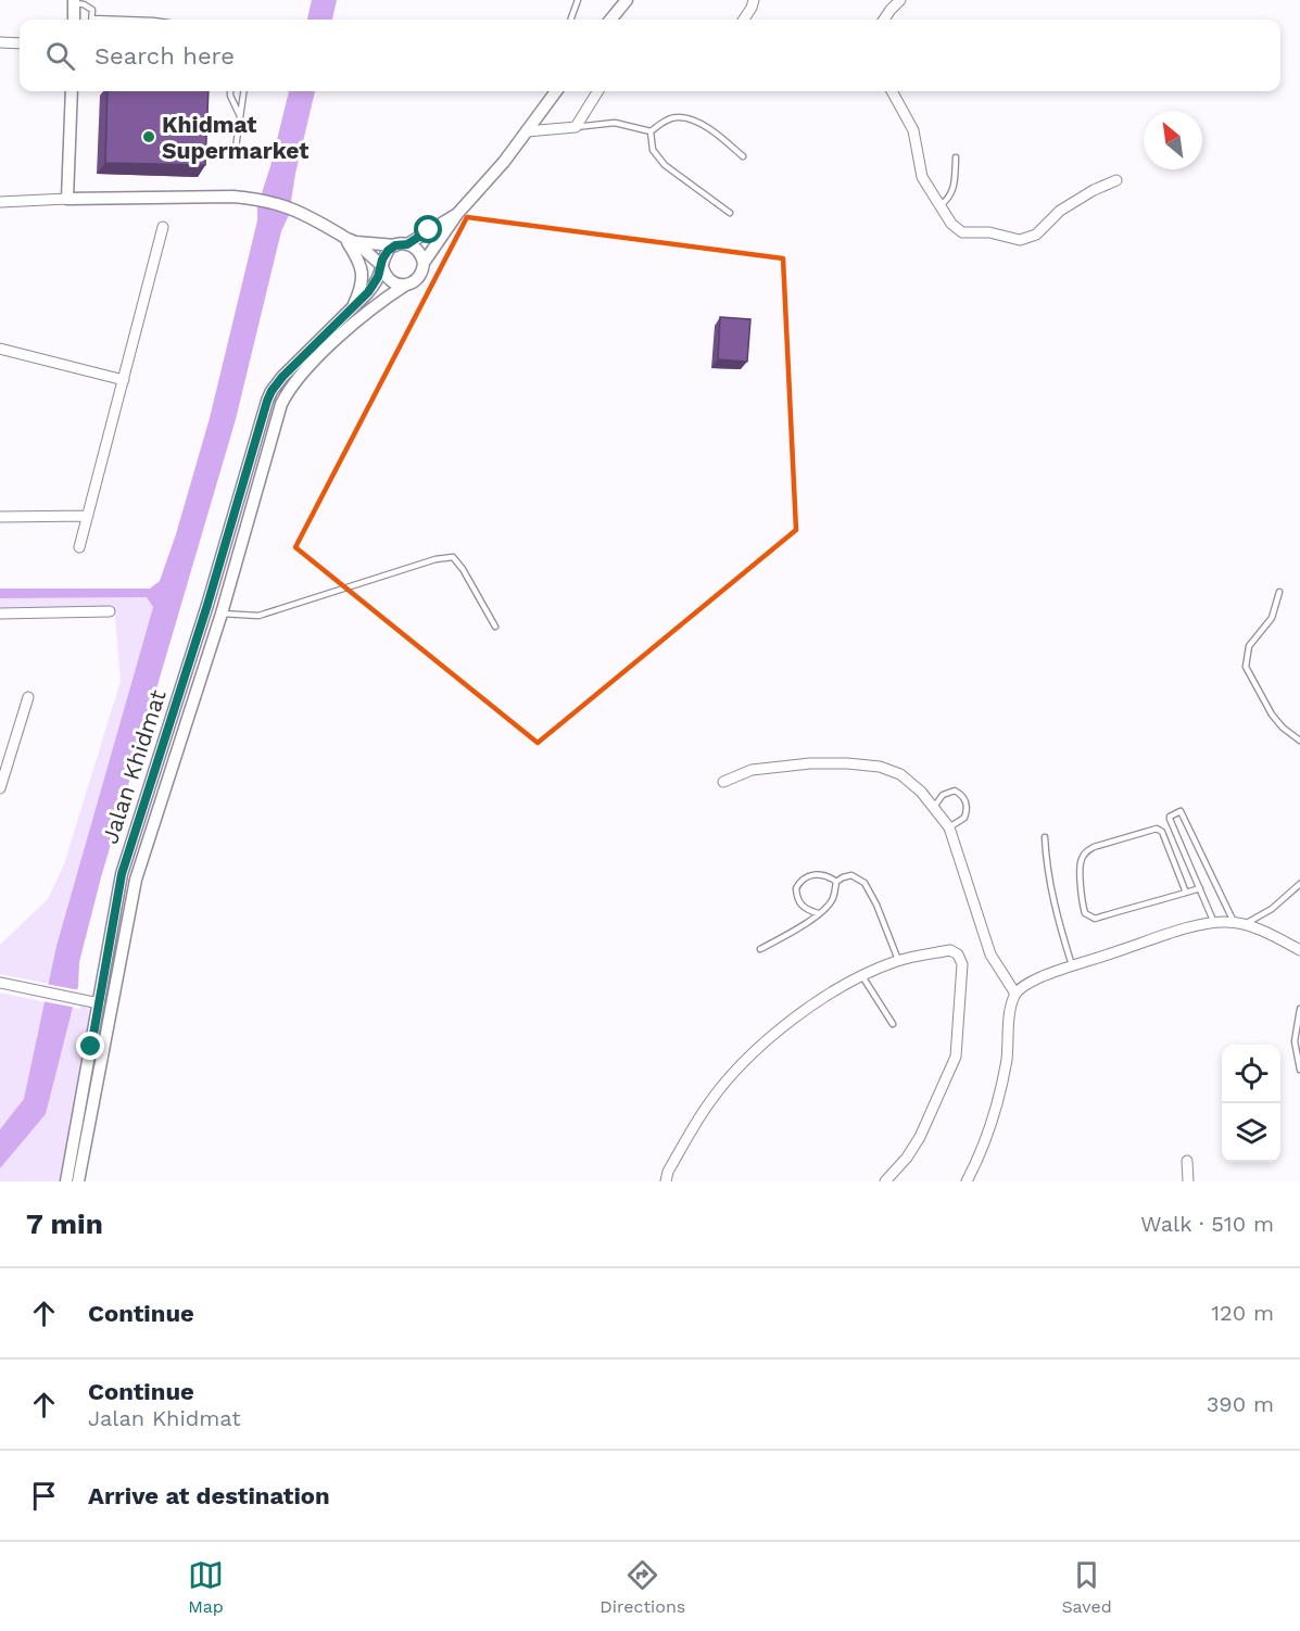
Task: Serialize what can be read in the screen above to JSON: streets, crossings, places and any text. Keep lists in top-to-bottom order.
{
  "streets": {
    "street": ["Jalan Khidmat"]
  },
  "places": ["Khidmat Supermarket"],
  "north": "top left",
  "page": {
    "search": "Search here",
    "heading": ["7 min", "Walk · 510 m"],
    "list": [
      ["Continue", "120 m"],
      ["Continue", "Jalan Khidmat", "390 m"],
      "Arrive at destination"
    ],
    "nav": ["Map", "Directions", "Saved"]
  }
}
